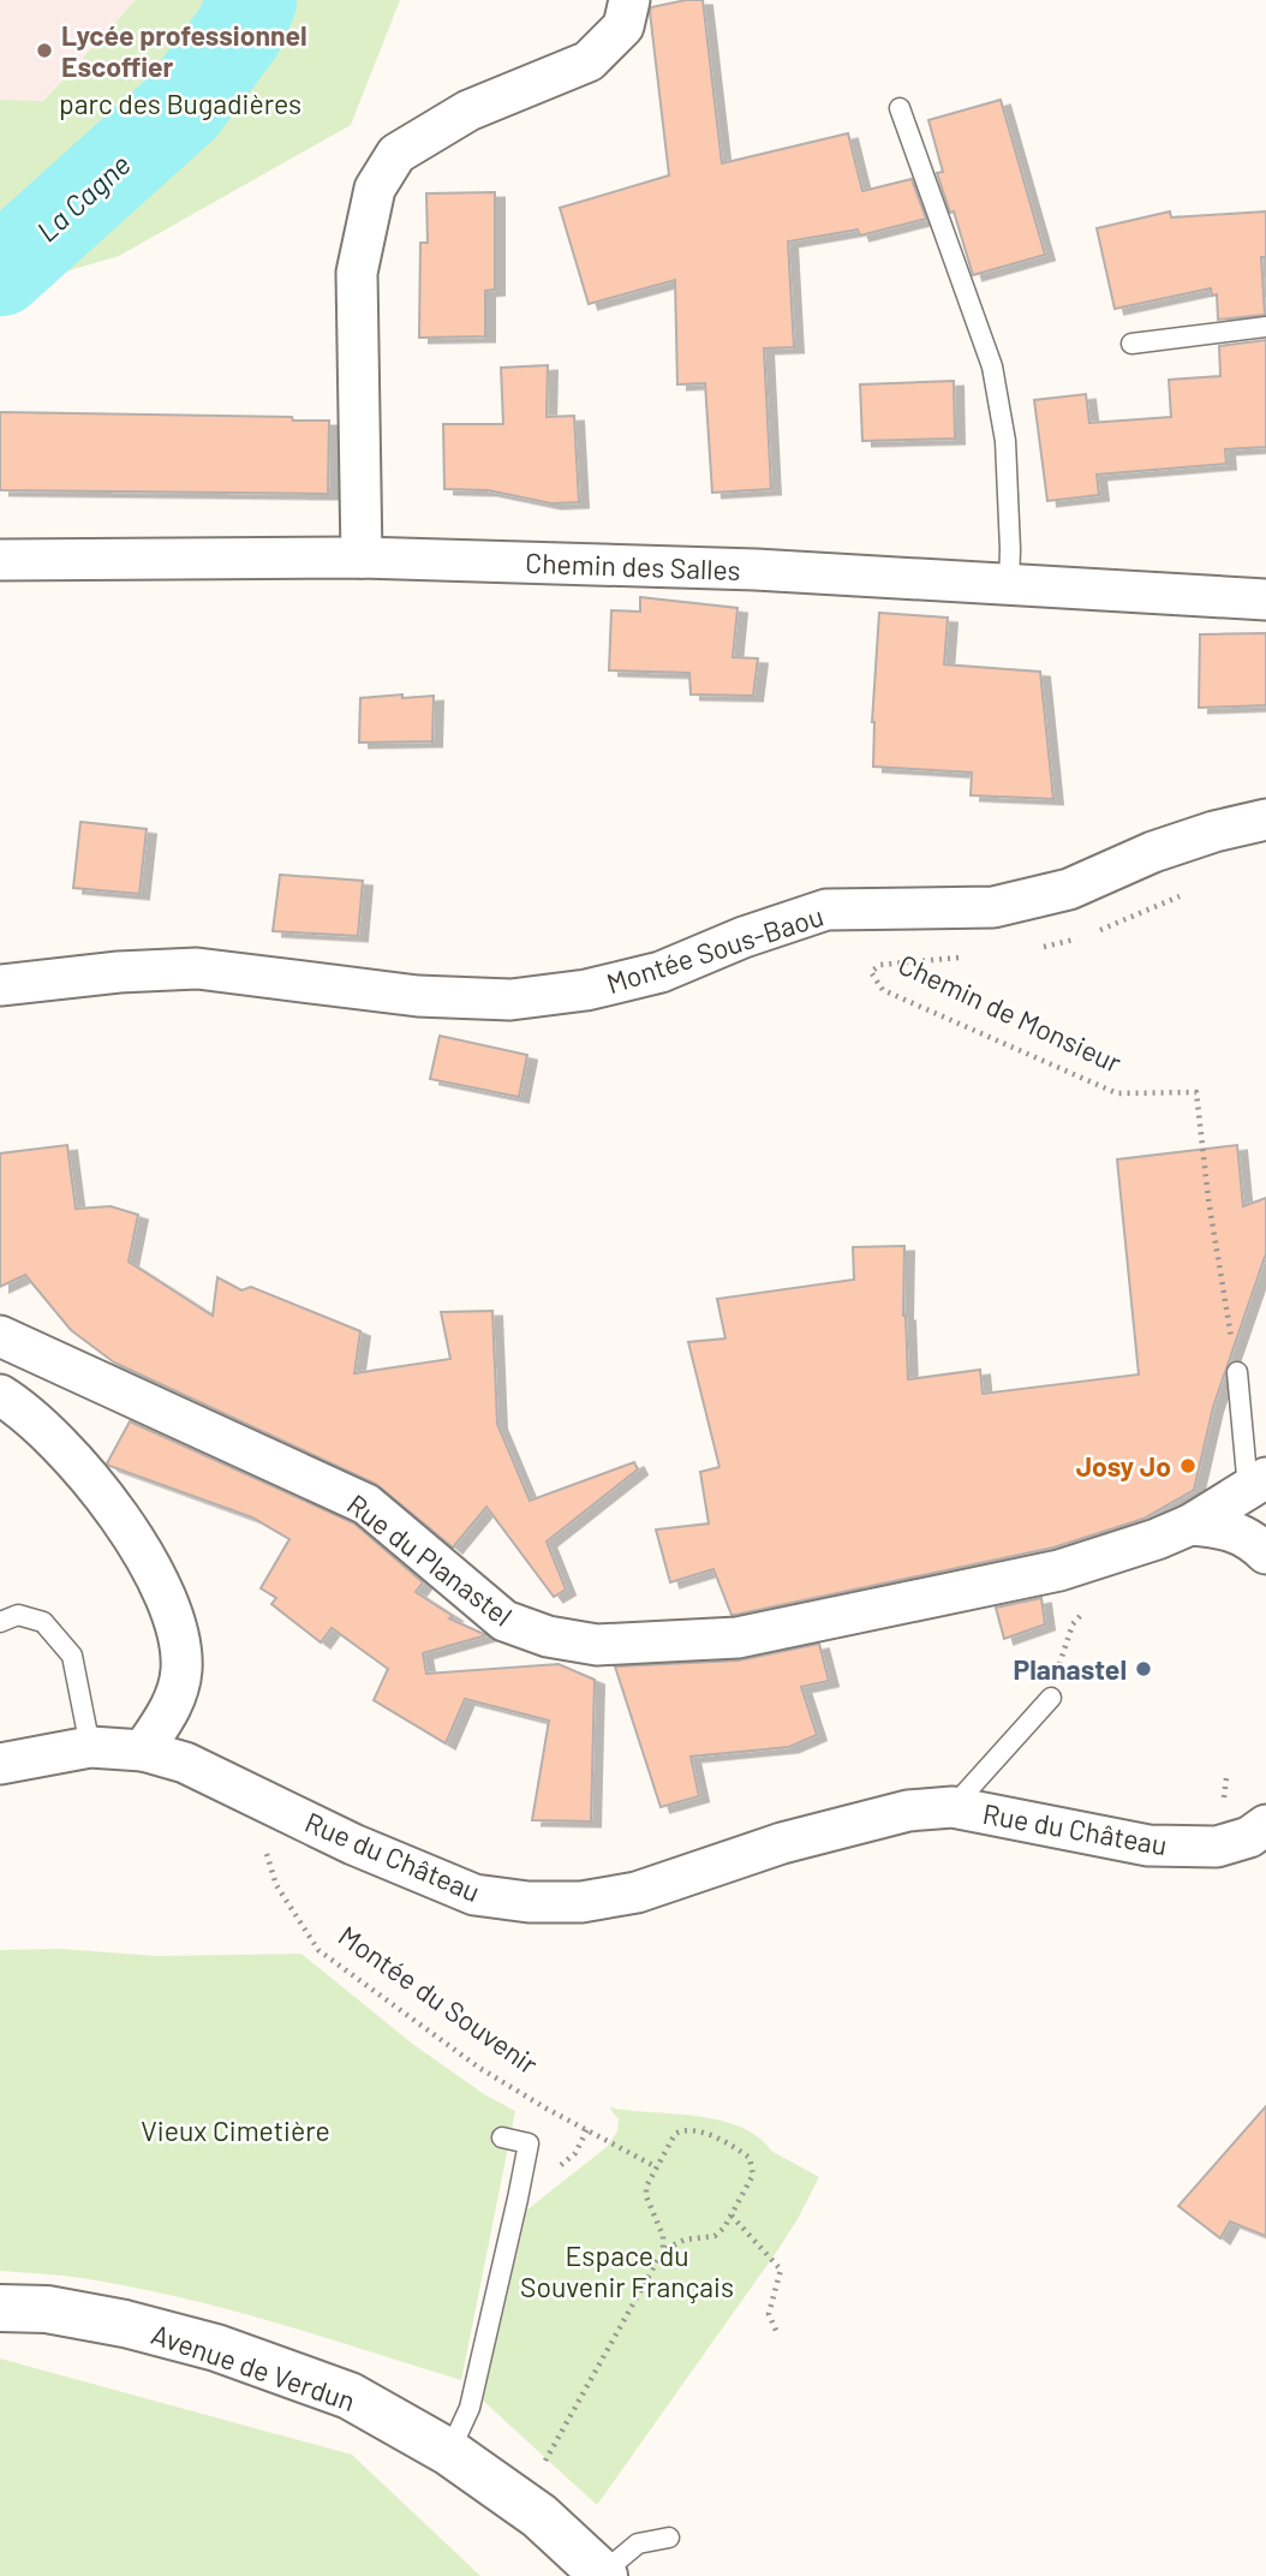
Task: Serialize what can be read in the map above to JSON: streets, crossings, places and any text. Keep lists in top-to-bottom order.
{
  "streets": {
    "main road": ["Avenue de Verdun"],
    "street": [
      "Chemin des Salles",
      "Montée Sous-Baou",
      "Rue du Planastel",
      "Rue du Château"
    ],
    "path": ["Chemin de Monsieur", "Montée du Souvenir"]
  },
  "water": ["La Cagne"],
  "parks": ["parc des Bugadières", "Vieux Cimetière", "Espace du Souvenir Français"],
  "places": ["Lycée professionnel Escoffier", "Josy Jo", "Planastel"]
}
